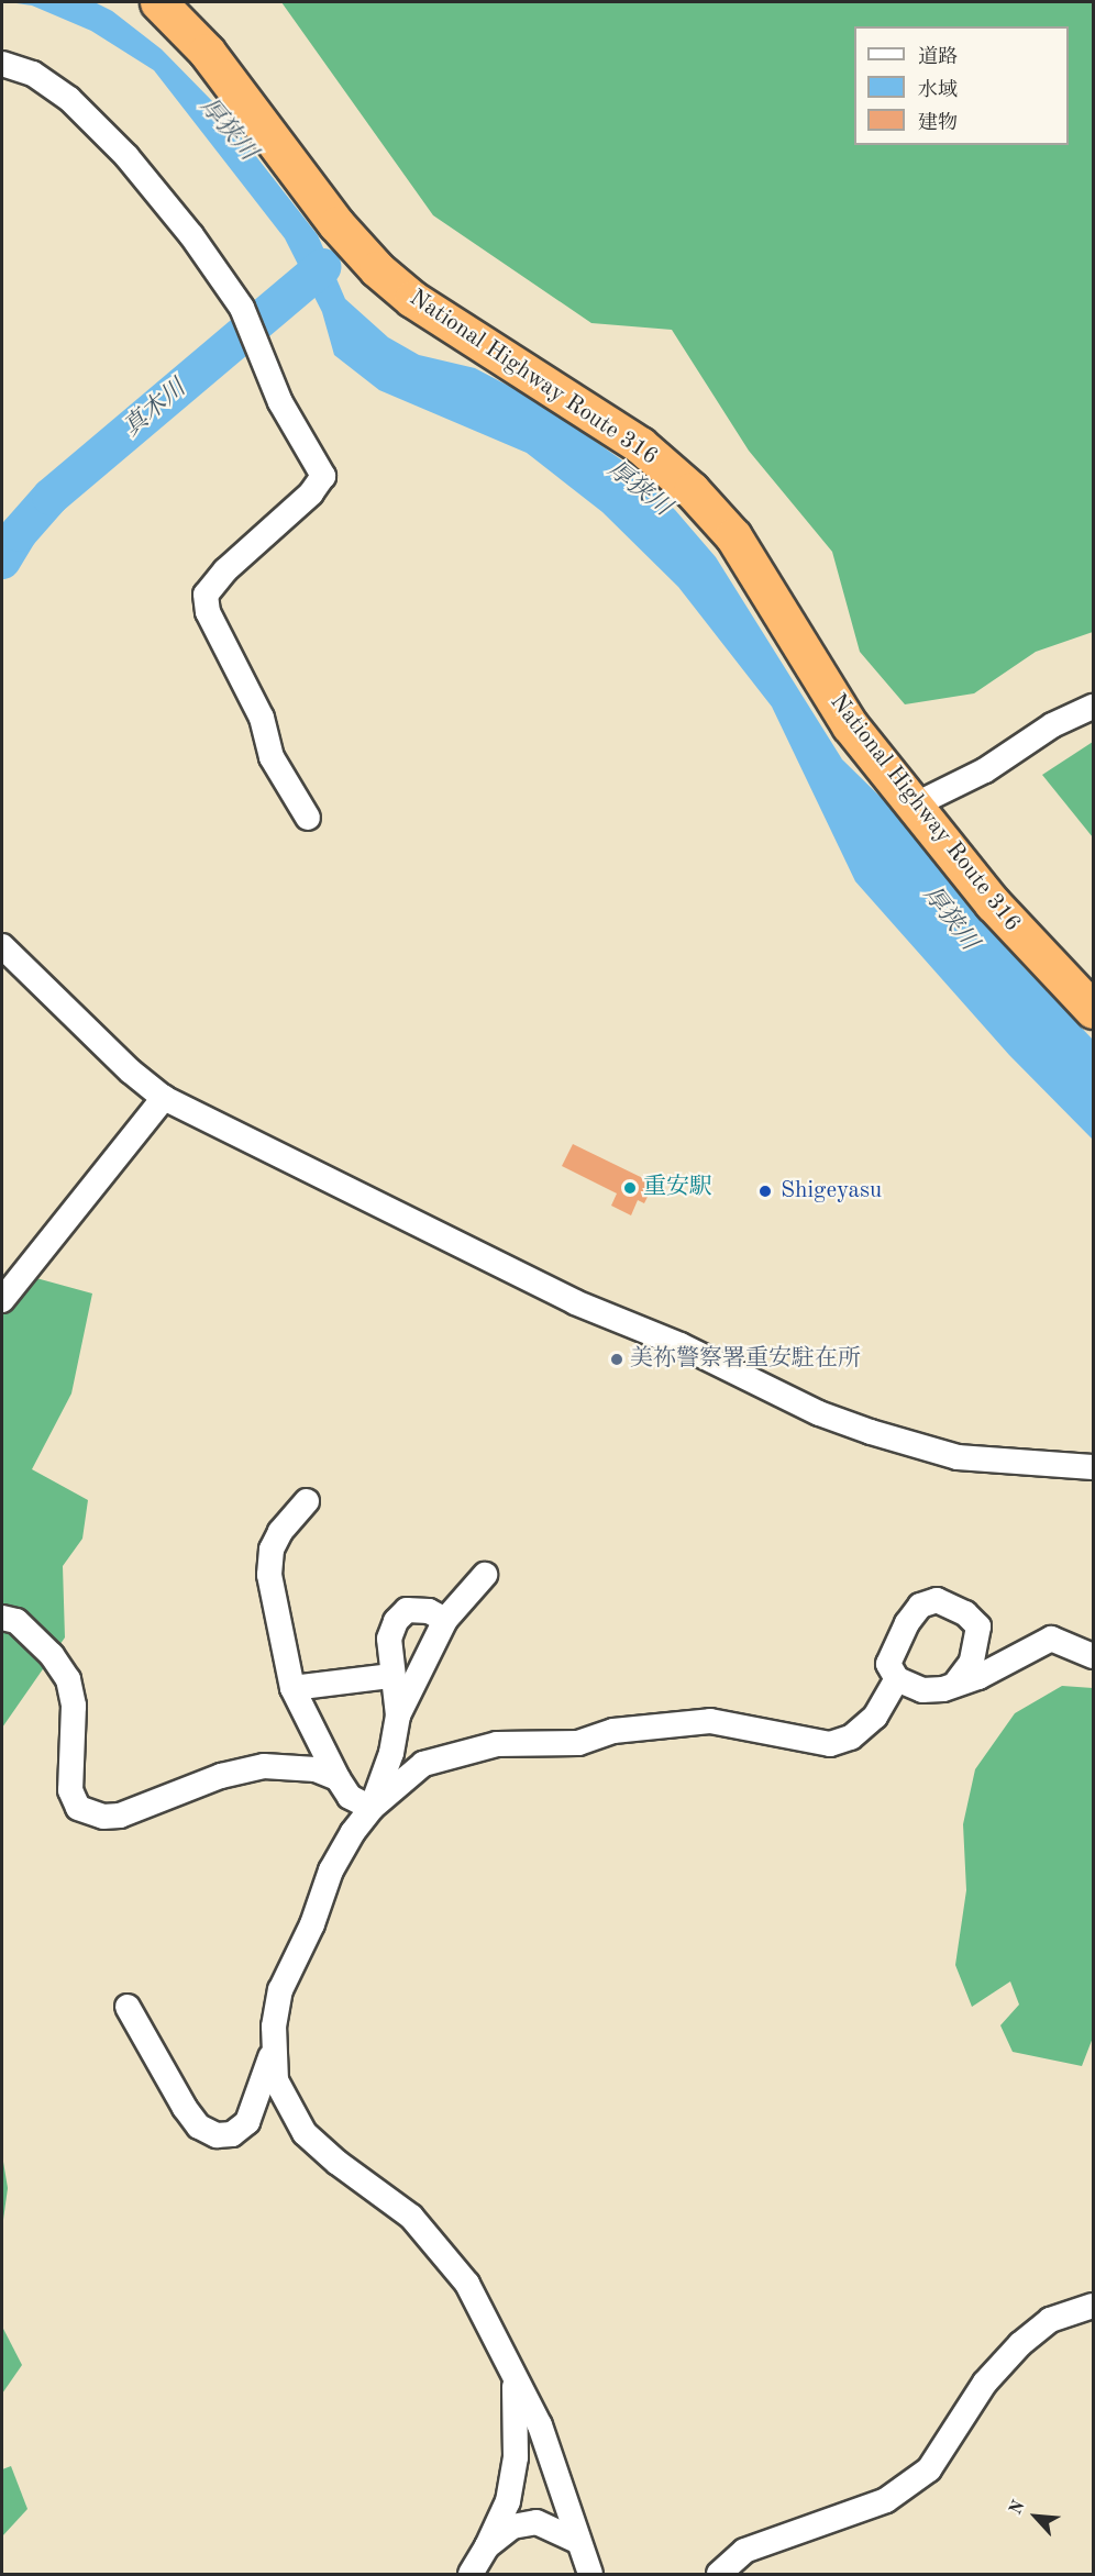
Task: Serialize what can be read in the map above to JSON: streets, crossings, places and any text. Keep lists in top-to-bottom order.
{
  "streets": {
    "highway": ["National Highway Route 316"]
  },
  "water": ["厚狭川", "真木川"],
  "places": ["重安駅", "Shigeyasu", "美祢警察署重安駐在所"],
  "legend": ["道路", "水域", "建物"],
  "north": "top left"
}
